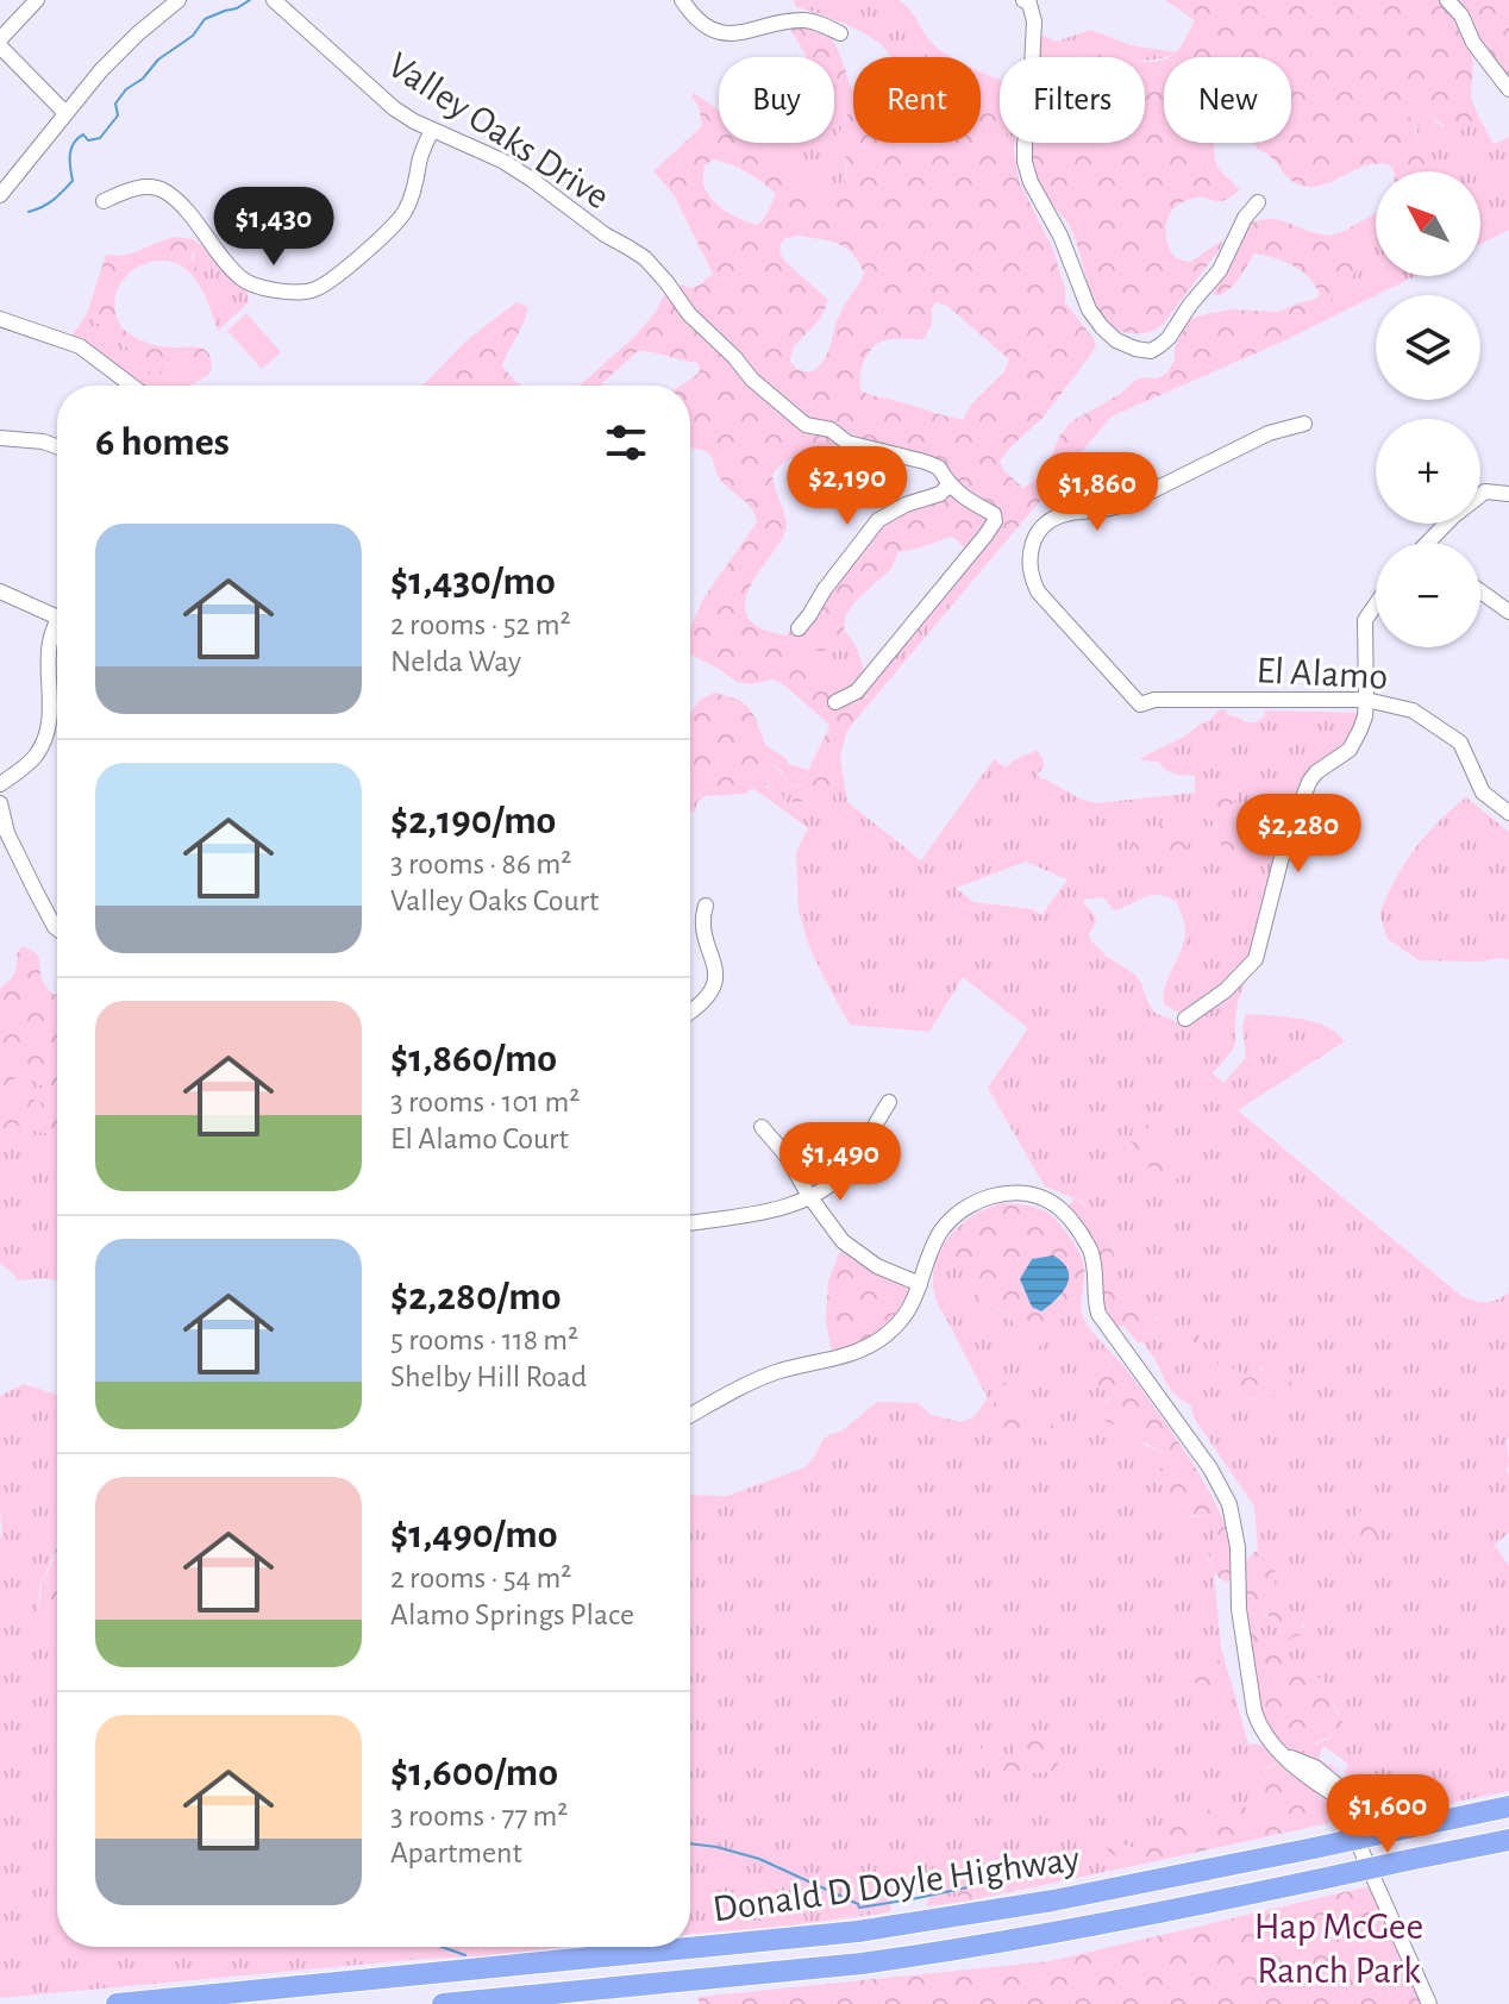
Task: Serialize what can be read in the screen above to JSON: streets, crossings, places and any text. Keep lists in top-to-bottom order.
{
  "streets": {
    "highway": ["Donald D Doyle Highway"],
    "street": ["Valley Oaks Drive", "El Alamo"]
  },
  "parks": ["Hap McGee Ranch Park"],
  "north": "top left",
  "page": {
    "chip": [
      "Buy",
      "Rent",
      "Filters",
      "New"
    ],
    "map_buttons": ["+", "−"],
    "price": [
      "$1,430",
      "$2,190",
      "$1,860",
      "$2,280",
      "$1,490",
      "$1,600"
    ],
    "heading": "6 homes",
    "list": [
      {
        "name": "$1,430/mo",
        "note": "2 rooms · 52 m² · Nelda Way"
      },
      {
        "name": "$2,190/mo",
        "note": "3 rooms · 86 m² · Valley Oaks Court"
      },
      {
        "name": "$1,860/mo",
        "note": "3 rooms · 101 m² · El Alamo Court"
      },
      {
        "name": "$2,280/mo",
        "note": "5 rooms · 118 m² · Shelby Hill Road"
      },
      {
        "name": "$1,490/mo",
        "note": "2 rooms · 54 m² · Alamo Springs Place"
      },
      {
        "name": "$1,600/mo",
        "note": "3 rooms · 77 m² · Apartment"
      }
    ]
  }
}
